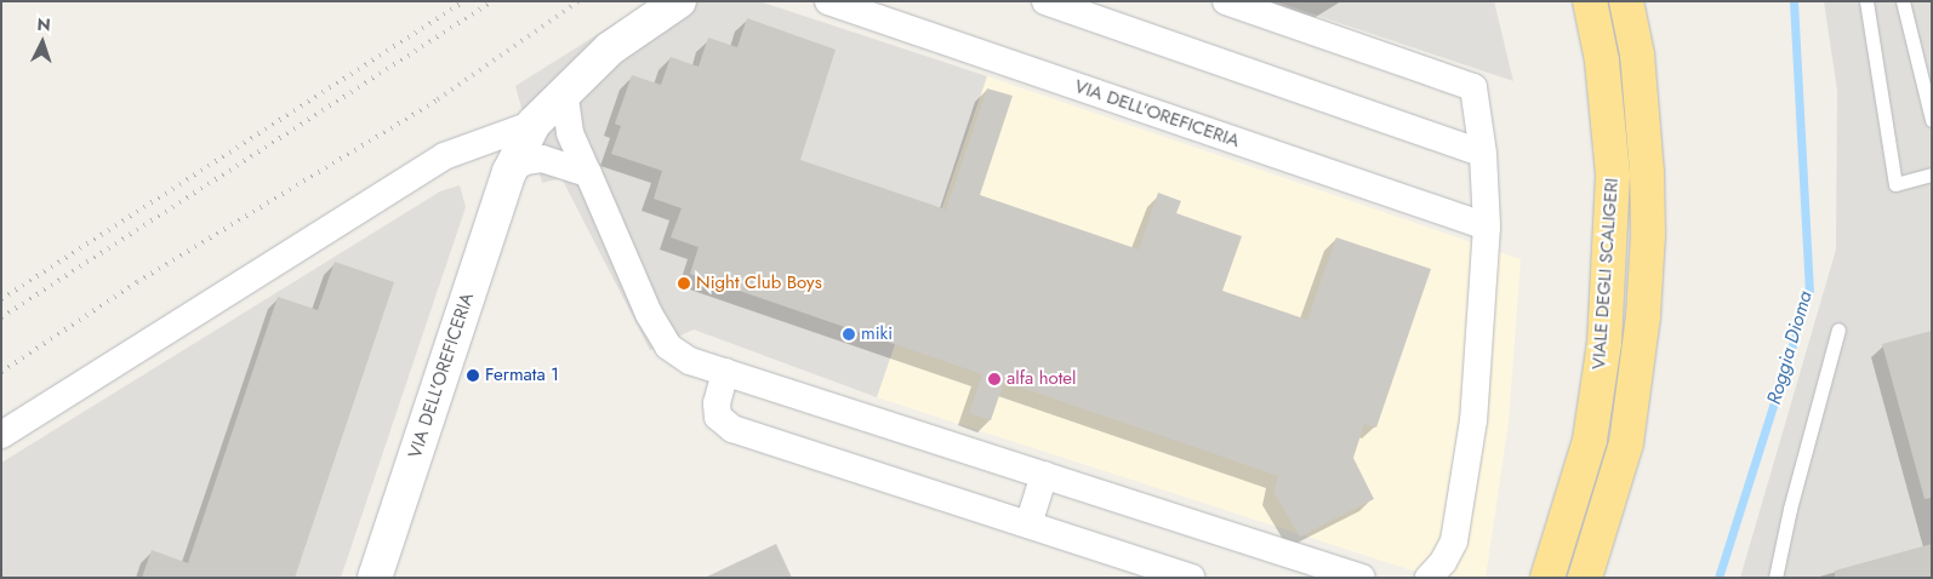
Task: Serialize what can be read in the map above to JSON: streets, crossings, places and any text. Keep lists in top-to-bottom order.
{
  "streets": {
    "highway": ["VIALE DEGLI SCALIGERI"],
    "street": ["VIA DELL'OREFICERIA"]
  },
  "water": ["Roggia Dioma"],
  "places": [
    "Night Club Boys",
    "miki",
    "Fermata 1",
    "alfa hotel"
  ],
  "north": "top"
}
